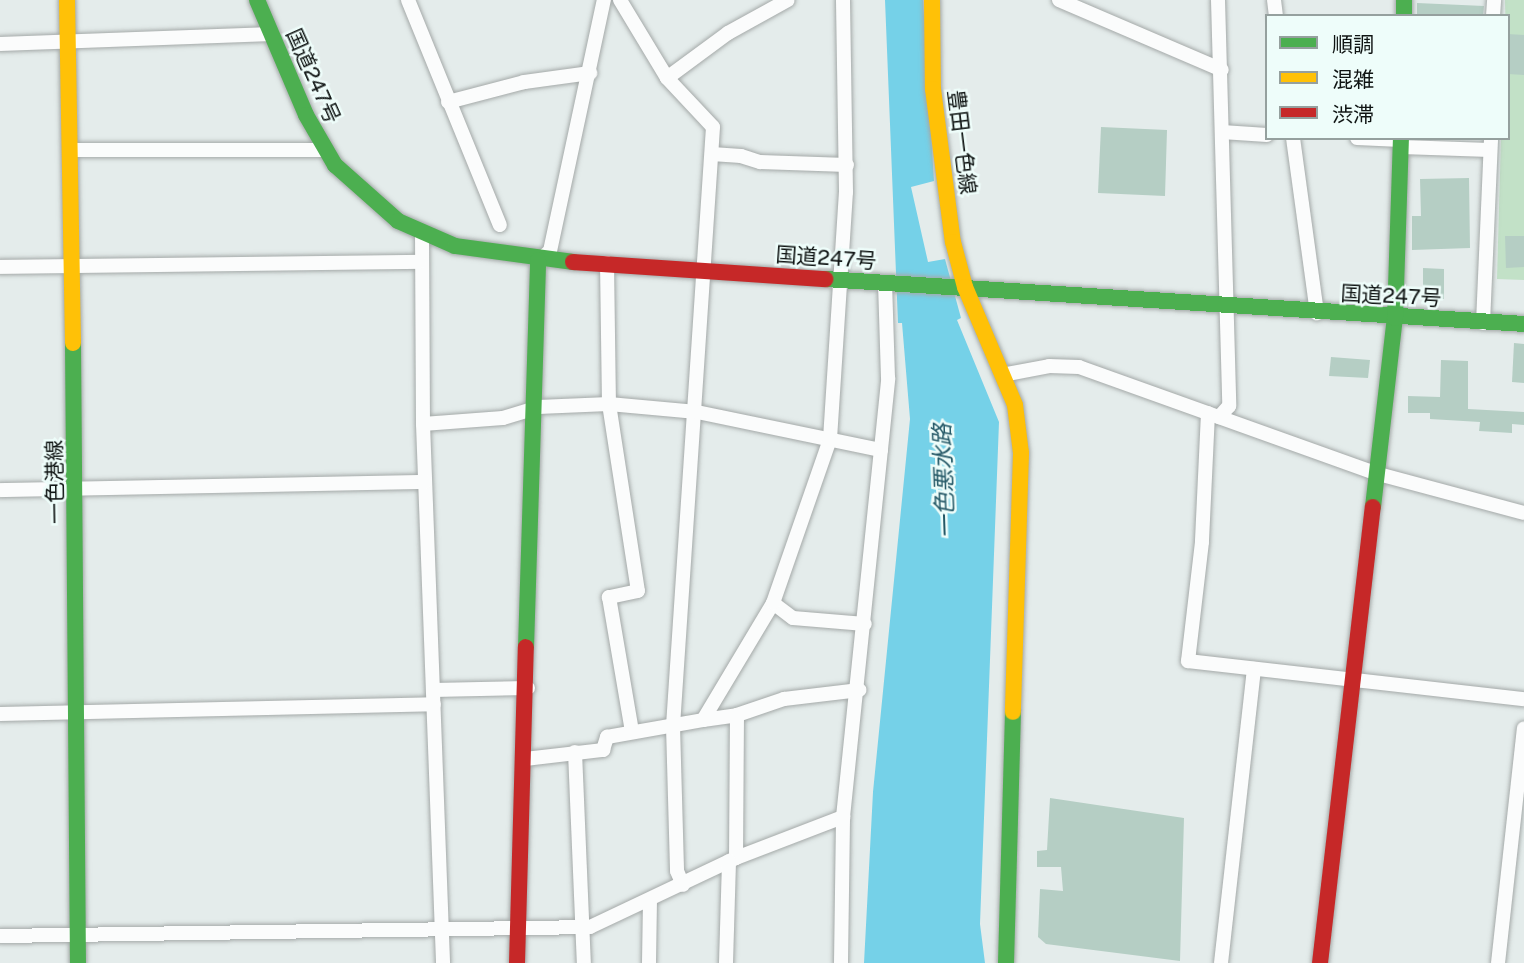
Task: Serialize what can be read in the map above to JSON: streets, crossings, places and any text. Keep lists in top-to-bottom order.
{
  "streets": {
    "main road": ["国道247号", "豊田一色線", "一色港線"]
  },
  "crossings": [
    ["国道247号", "豊田一色線"]
  ],
  "water": ["一色悪水路"],
  "legend": ["順調", "混雑", "渋滞"]
}
